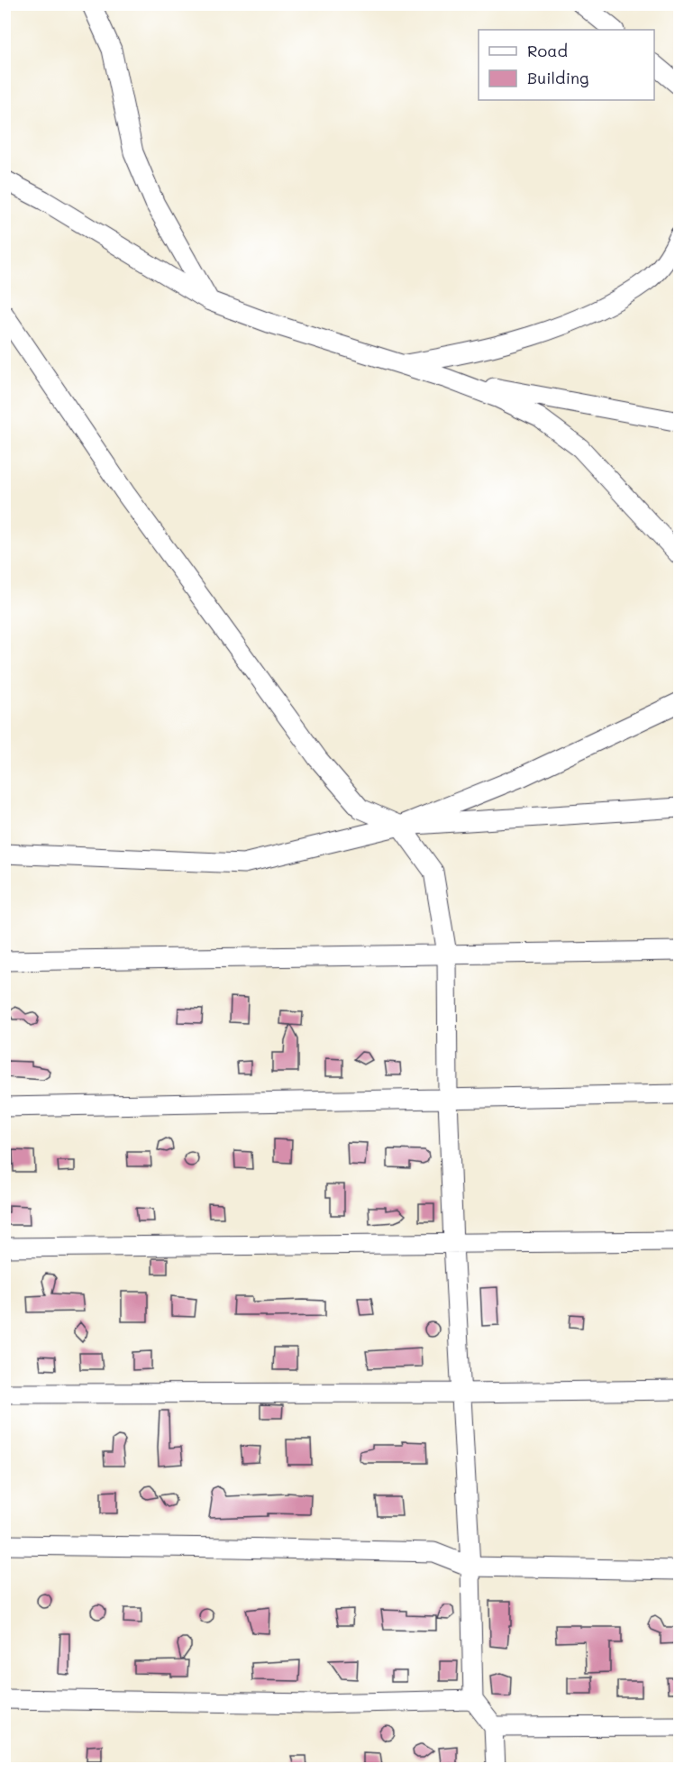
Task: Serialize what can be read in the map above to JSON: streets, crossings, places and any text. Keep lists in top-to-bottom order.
{
  "legend": ["Road", "Building"]
}
